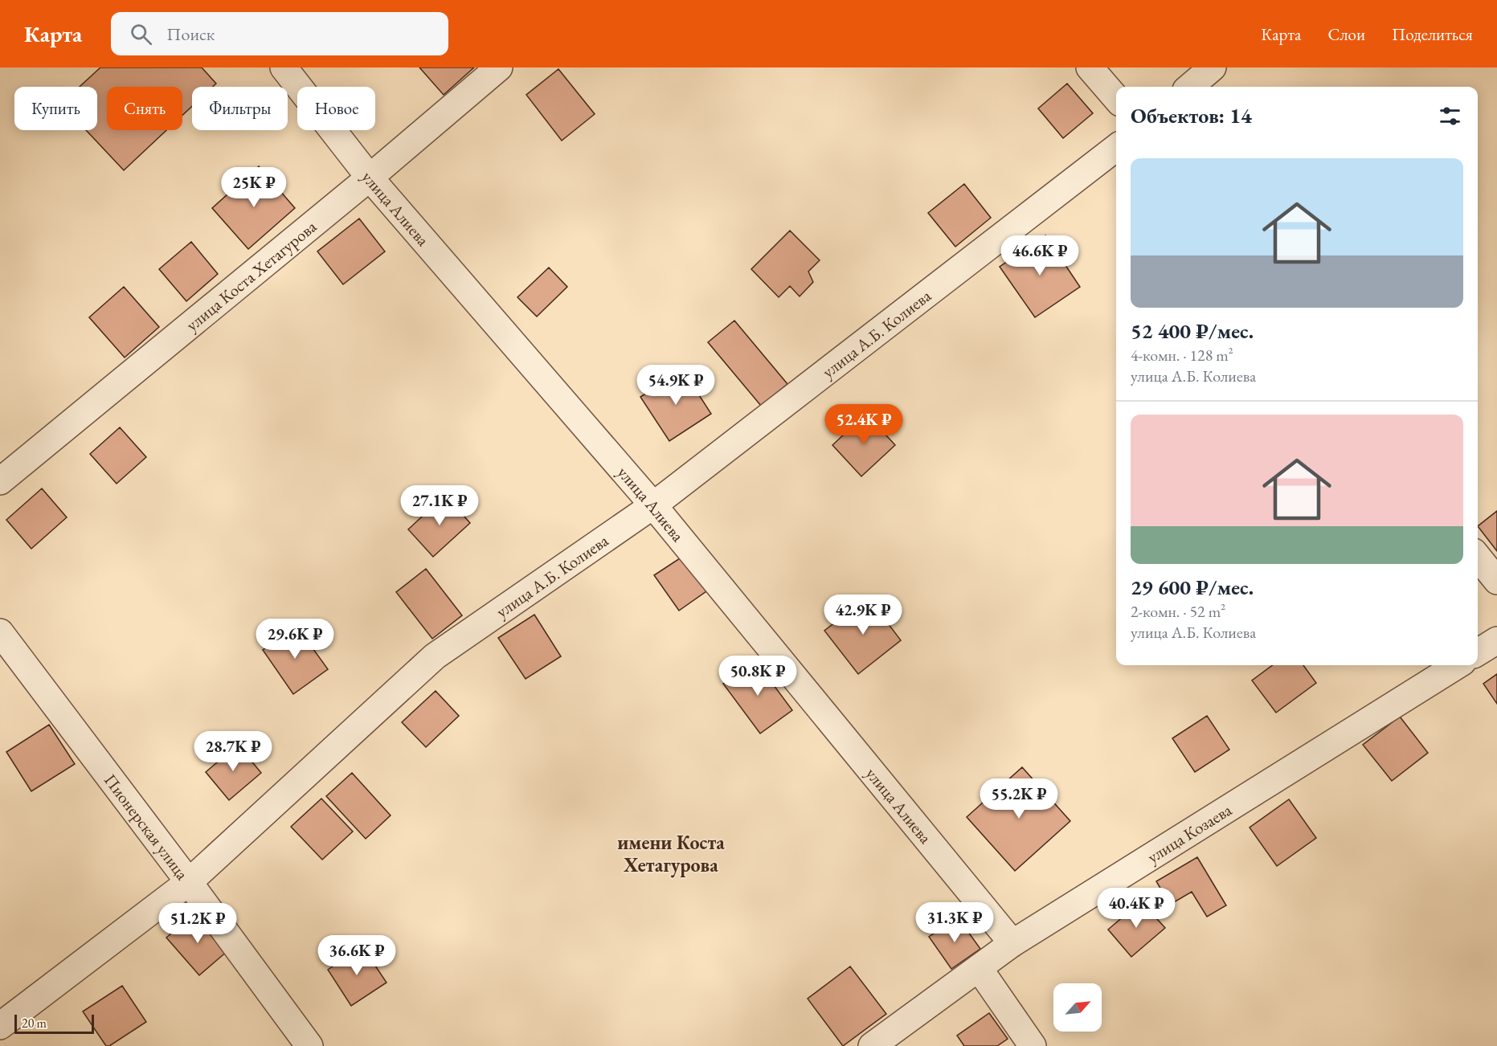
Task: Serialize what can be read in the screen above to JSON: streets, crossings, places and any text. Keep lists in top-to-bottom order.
{
  "streets": {
    "street": [
      "улица Алиева",
      "улица Коста Хетагурова",
      "улица А.Б. Колиева",
      "Пионерская улица",
      "улица Козаева"
    ]
  },
  "crossings": [
    ["улица Алиева", "улица Коста Хетагурова"],
    ["улица Алиева", "улица А.Б. Колиева"],
    ["улица Алиева", "улица Козаева"],
    ["улица А.Б. Колиева", "Пионерская улица"]
  ],
  "districts": ["имени Коста Хетагурова"],
  "scale_bar": "20 m",
  "north": "top right",
  "page": {
    "header": "Карта",
    "search": "Поиск",
    "nav": ["Карта", "Слои", "Поделиться"],
    "chip": [
      "Купить",
      "Снять",
      "Фильтры",
      "Новое"
    ],
    "heading": "Объектов: 14",
    "list": [
      {
        "name": "52 400 ₽/мес.",
        "note": "4-комн. · 128 m² · улица А.Б. Колиева"
      },
      {
        "name": "29 600 ₽/мес.",
        "note": "2-комн. · 52 m² · улица А.Б. Колиева"
      }
    ],
    "price": [
      "25K ₽",
      "46.6K ₽",
      "54.9K ₽",
      "52.4K ₽",
      "27.1K ₽",
      "42.9K ₽",
      "29.6K ₽",
      "50.8K ₽",
      "28.7K ₽",
      "55.2K ₽",
      "40.4K ₽",
      "31.3K ₽",
      "51.2K ₽",
      "36.6K ₽"
    ],
    "scale": "20 m"
  }
}
